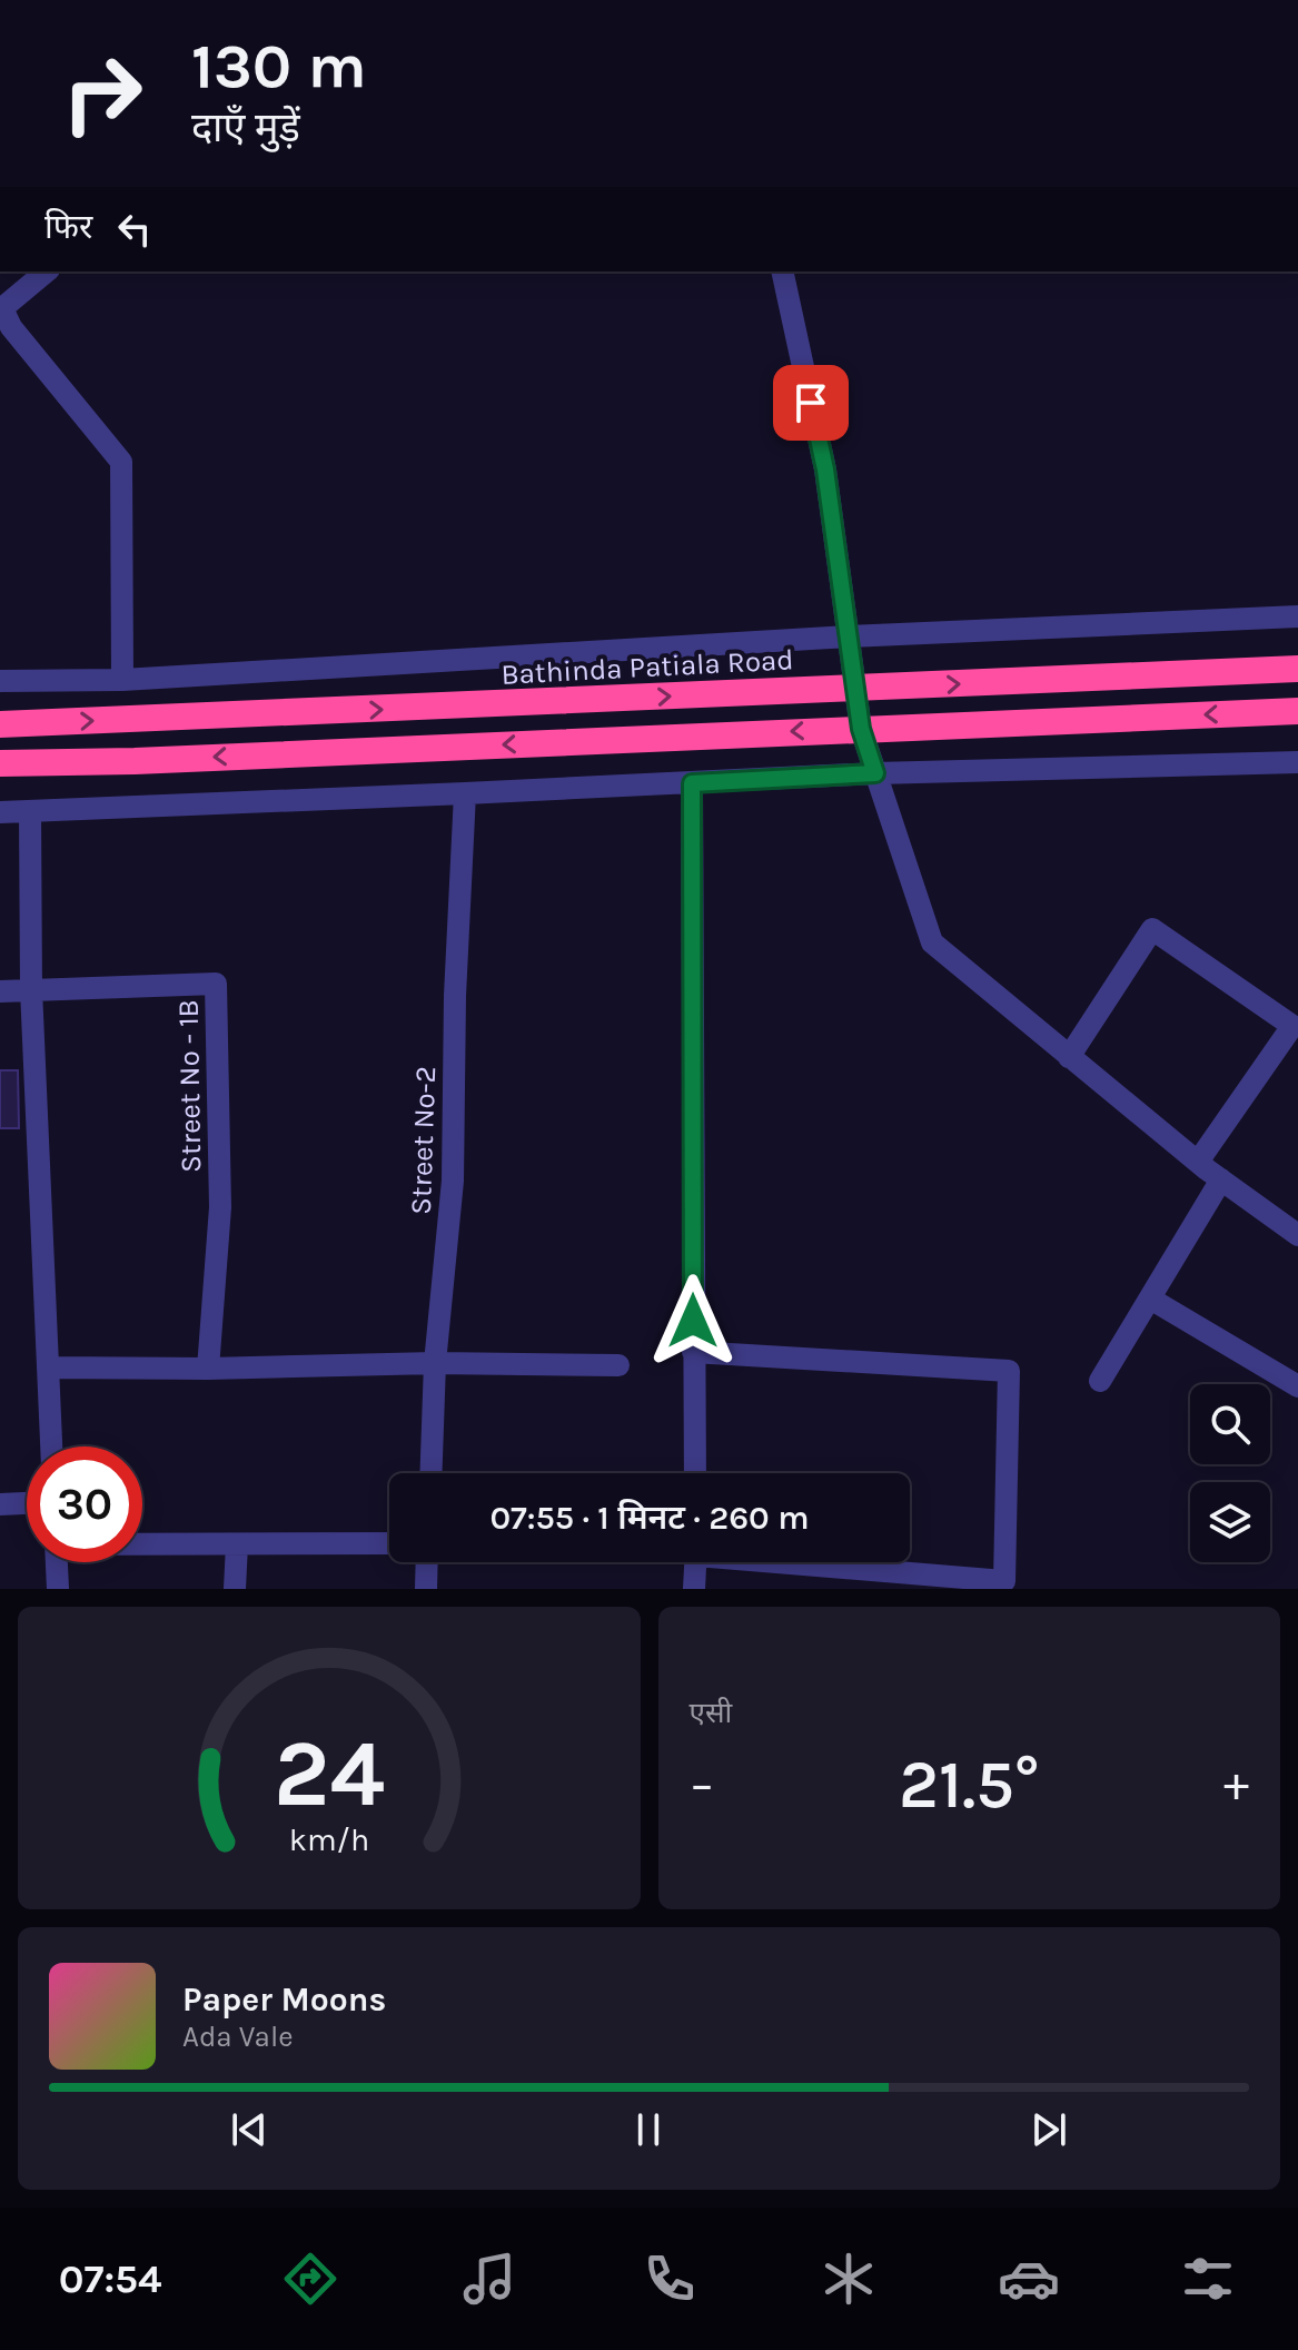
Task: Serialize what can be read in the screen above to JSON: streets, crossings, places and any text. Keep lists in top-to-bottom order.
{
  "streets": {
    "highway": ["Bathinda Patiala Road"],
    "street": ["Street No - 1B", "Street No-2"]
  },
  "page": {
    "turn": ["130 m", "दाएँ मुड़ें"],
    "then": "फिर",
    "limit": "30",
    "trip": "07:55 · 1 मिनट · 260 m",
    "tile": "एसी",
    "heat": ["−", "21.5°", "+"],
    "song": ["Paper Moons", "Ada Vale"],
    "tabs": "07:54",
    "gauge": ["24", "km/h"]
  }
}
